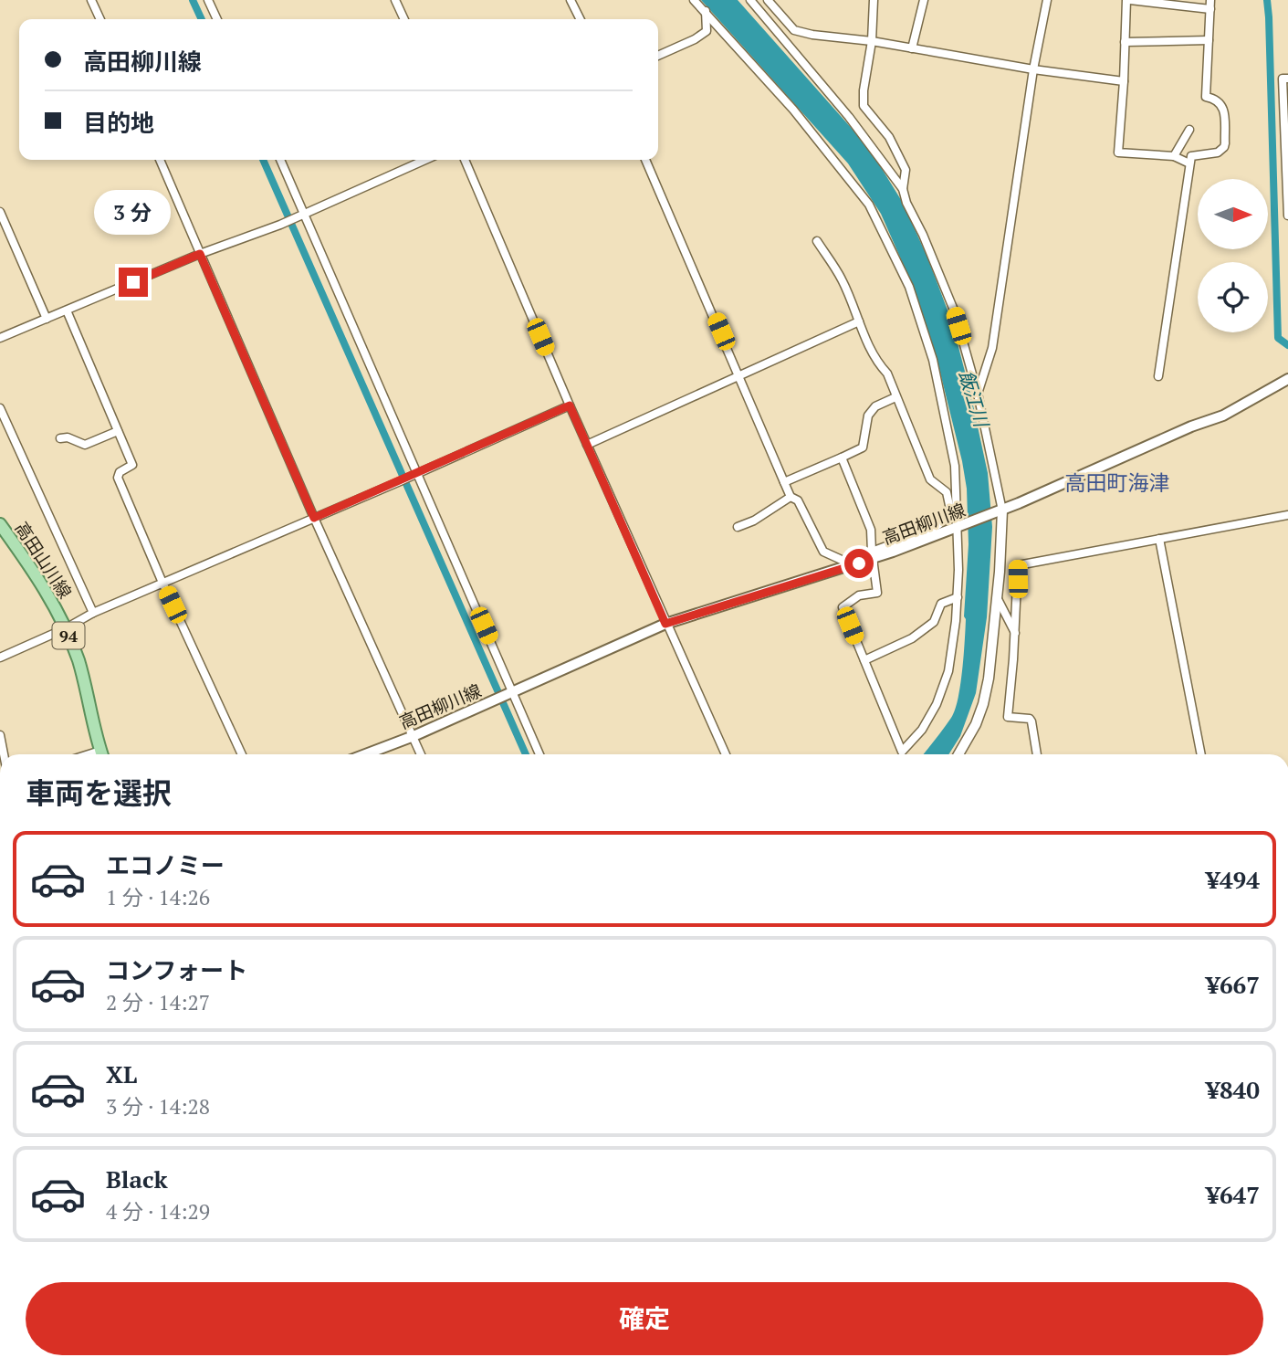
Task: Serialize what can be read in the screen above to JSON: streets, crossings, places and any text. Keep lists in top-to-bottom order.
{
  "streets": {
    "main road": ["高田柳川線", "高田山川線", "94"]
  },
  "districts": ["高田町海津"],
  "water": ["飯江川"],
  "north": "right",
  "page": {
    "banner": ["高田柳川線", "目的地"],
    "bubble": "3 分",
    "heading": "車両を選択",
    "list": [
      {
        "name": "エコノミー",
        "note": "1 分 · 14:26",
        "value": "¥494"
      },
      {
        "name": "コンフォート",
        "note": "2 分 · 14:27",
        "value": "¥667"
      },
      {
        "name": "XL",
        "note": "3 分 · 14:28",
        "value": "¥840"
      },
      {
        "name": "Black",
        "note": "4 分 · 14:29",
        "value": "¥647"
      }
    ],
    "buttons": "確定"
  }
}
